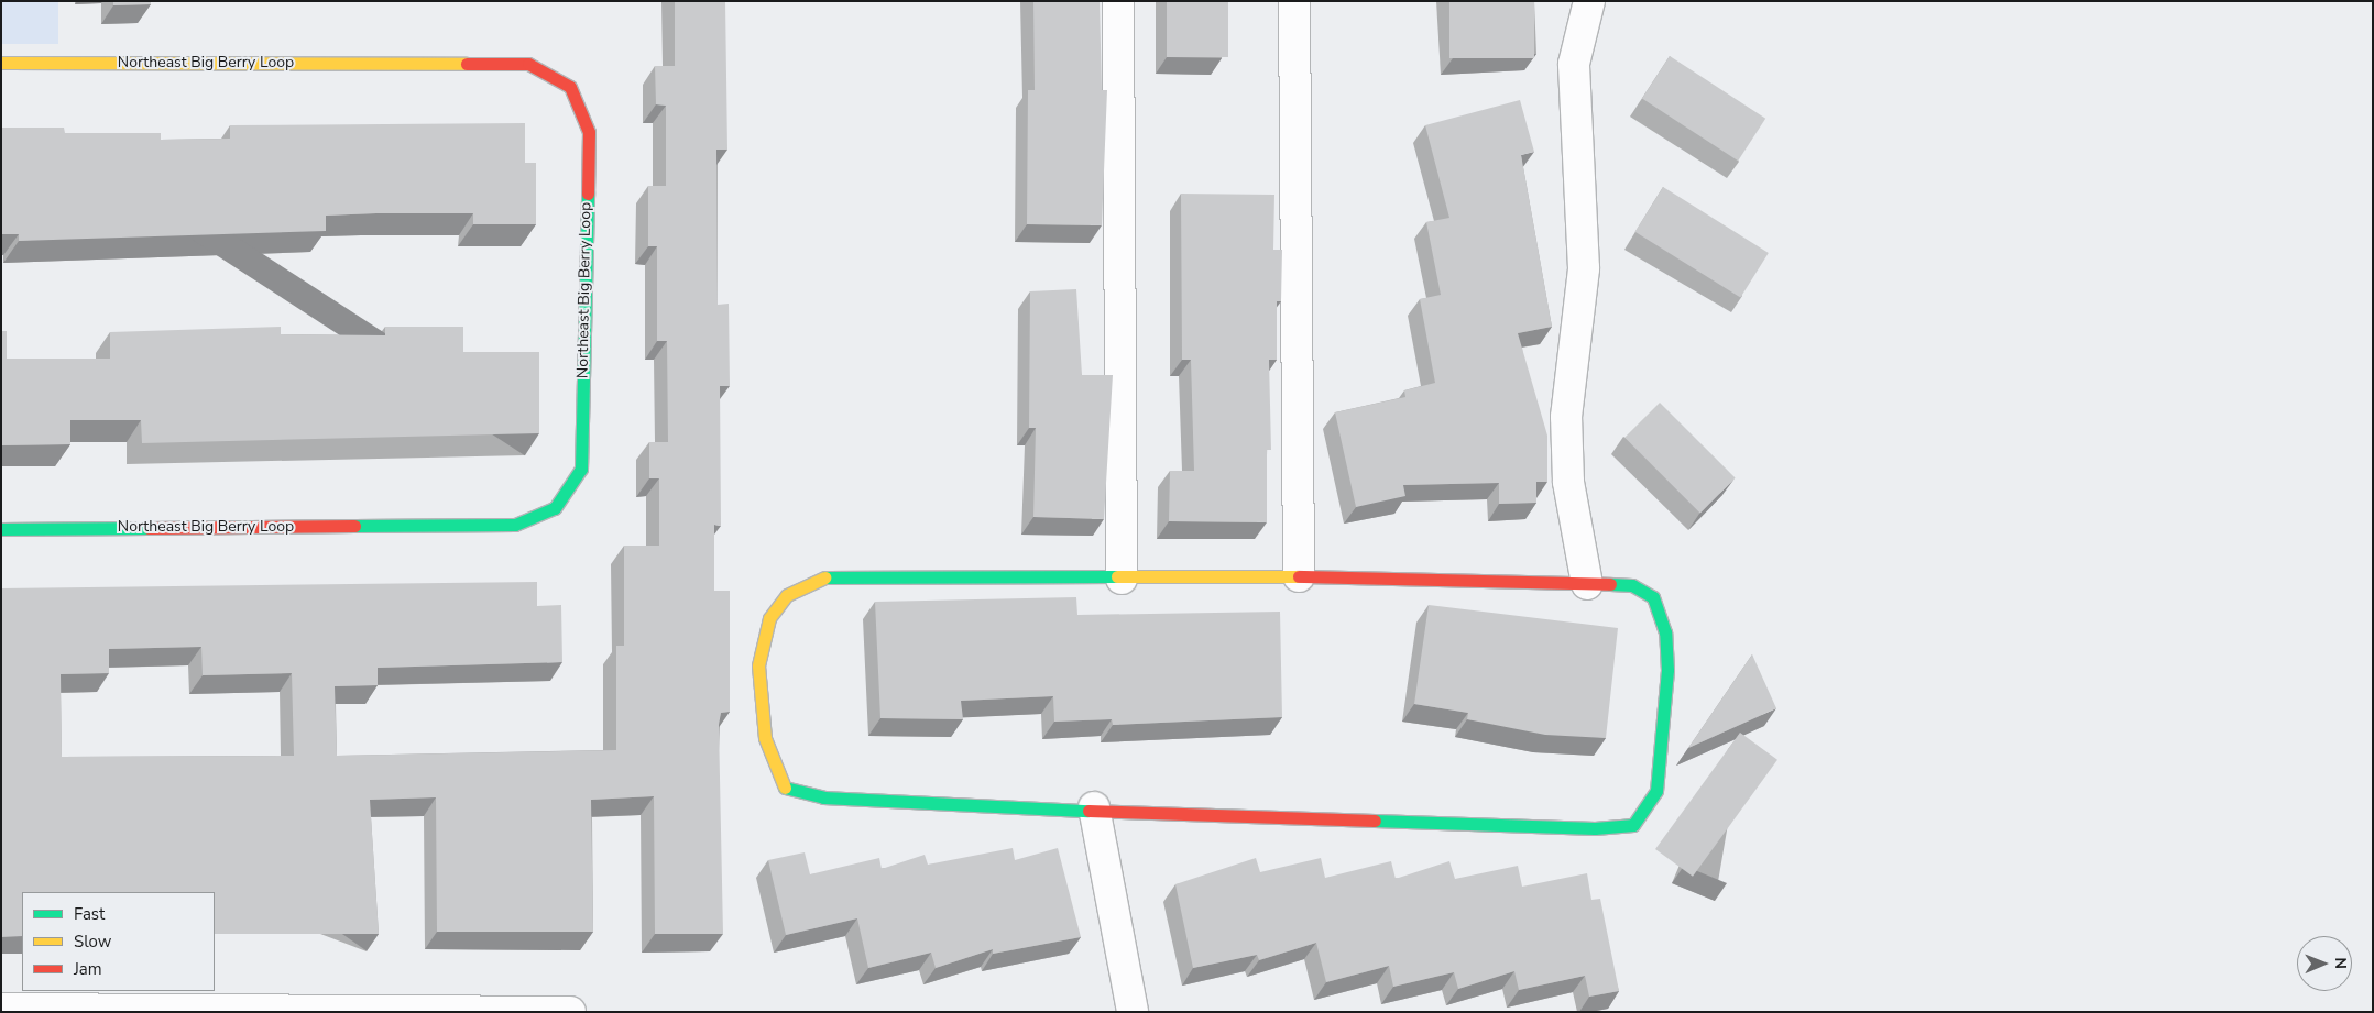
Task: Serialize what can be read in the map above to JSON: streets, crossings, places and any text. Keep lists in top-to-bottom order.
{
  "streets": {
    "street": ["Northeast Big Berry Loop"]
  },
  "legend": ["Fast", "Slow", "Jam"],
  "north": "right"
}
